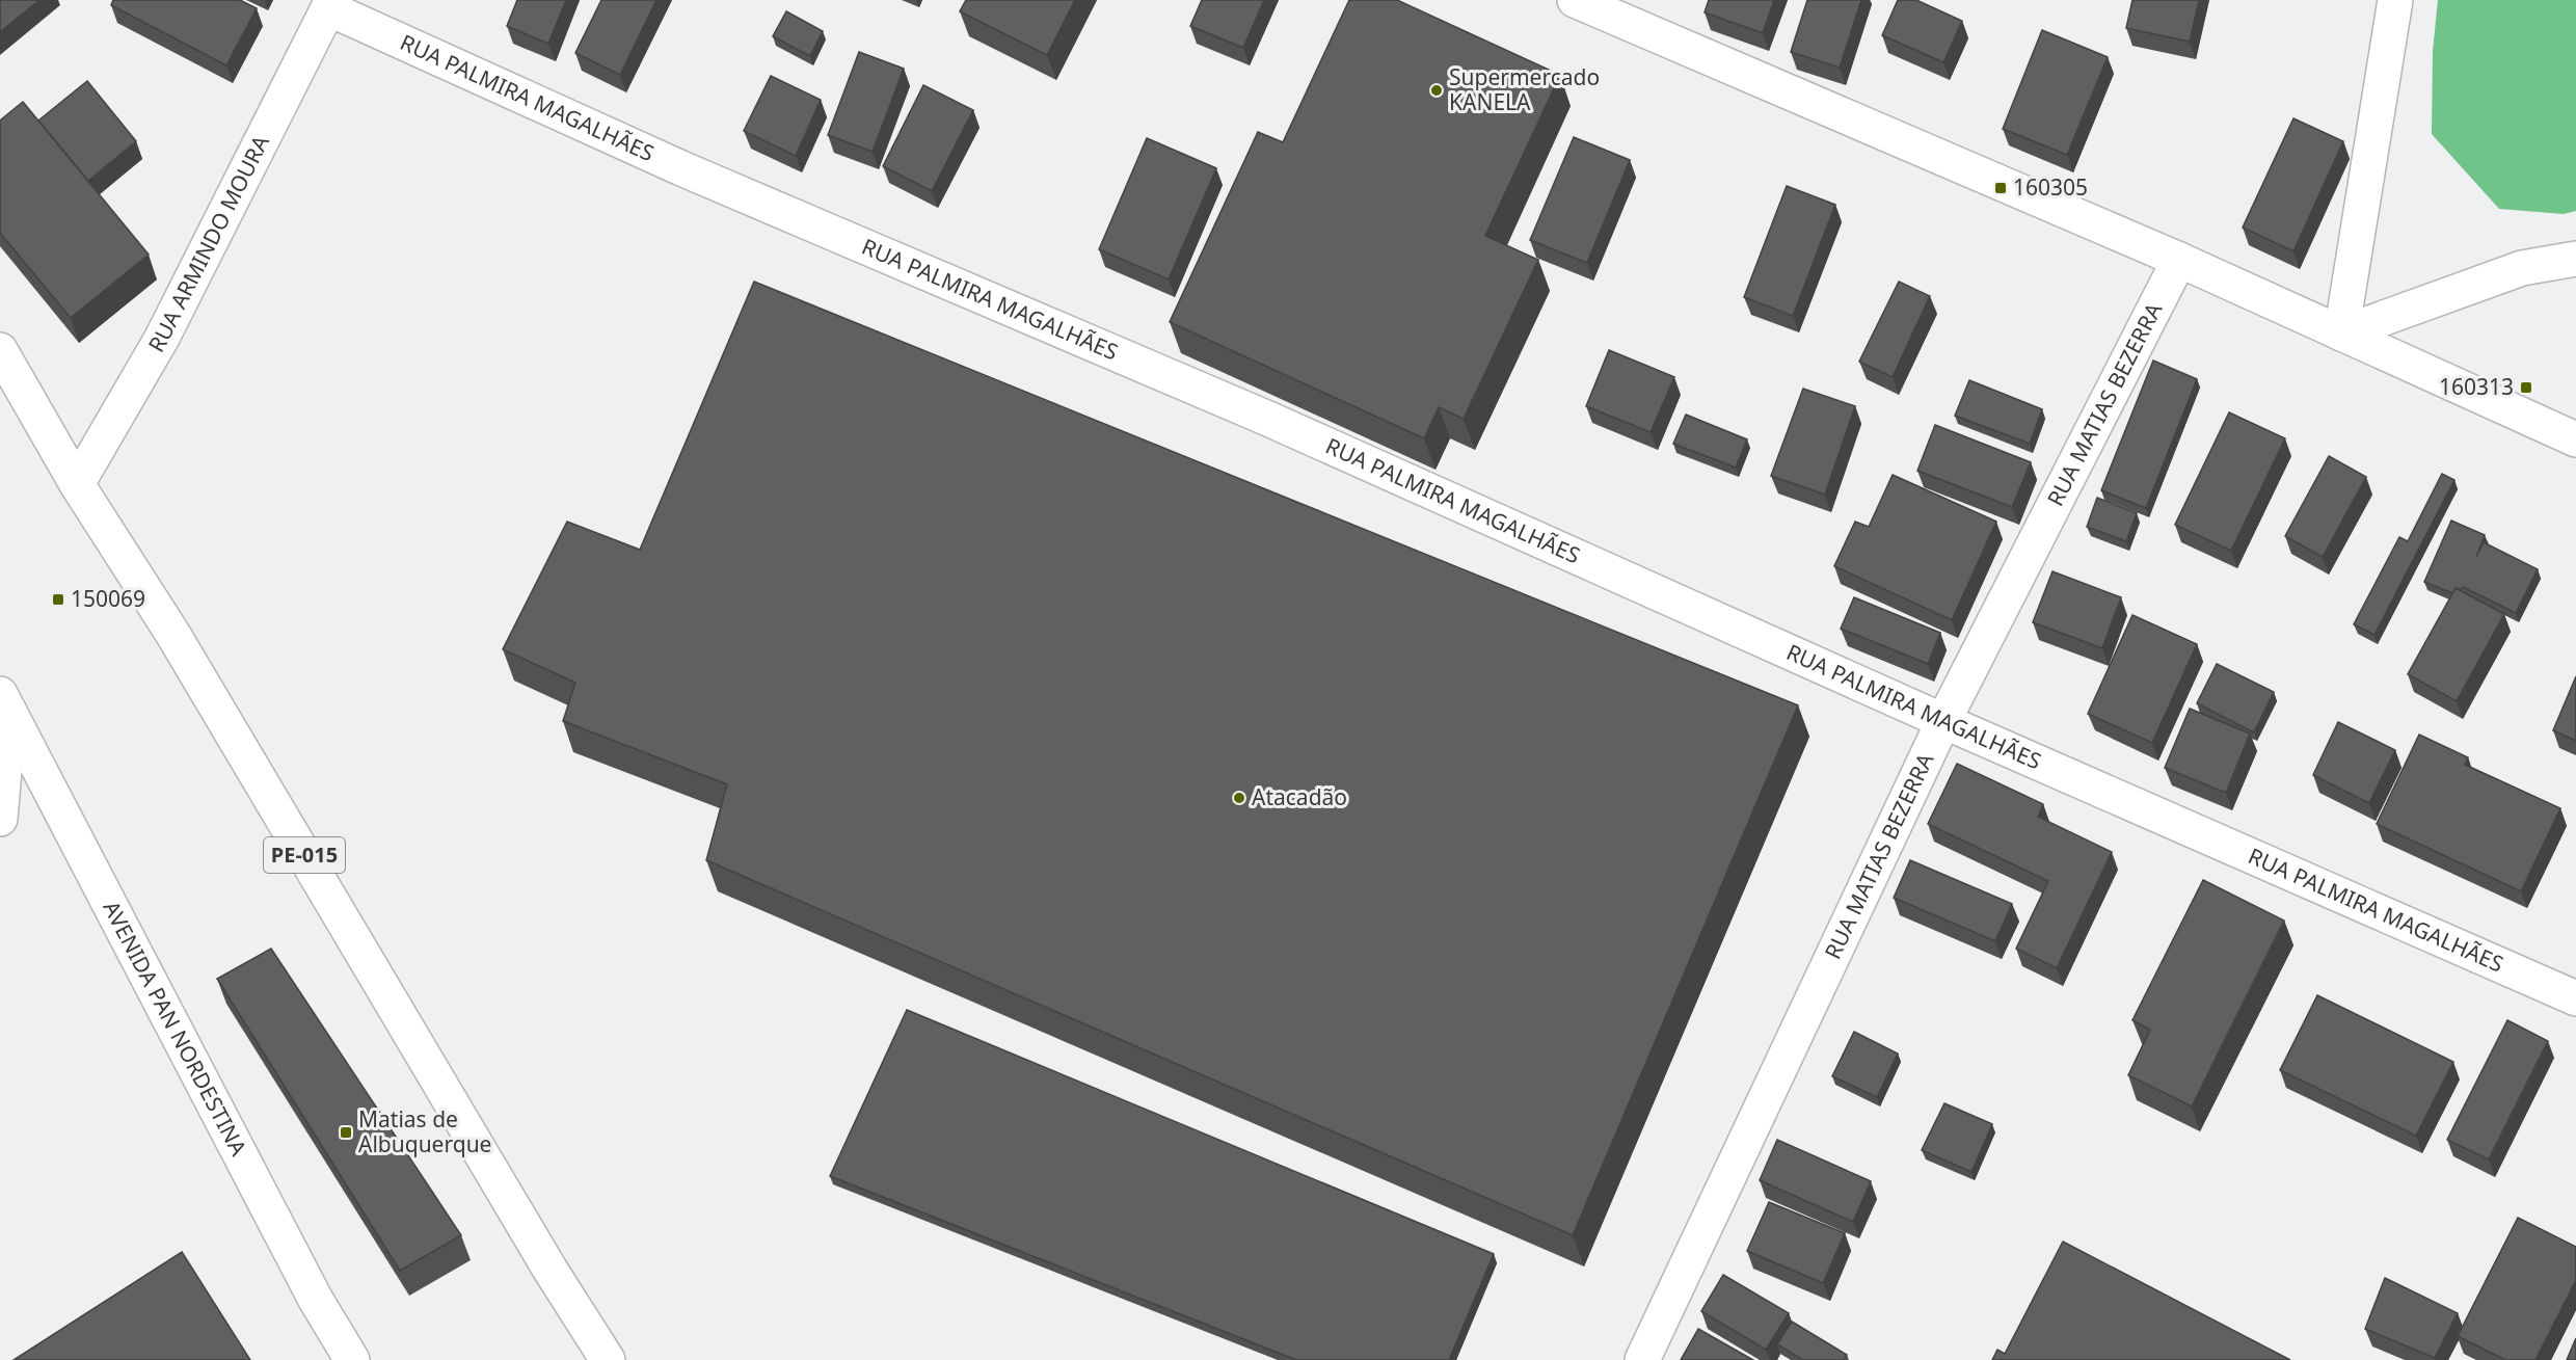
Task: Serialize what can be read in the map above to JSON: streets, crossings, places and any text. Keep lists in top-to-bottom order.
{
  "streets": {
    "main road": [
      "RUA PALMIRA MAGALHÃES",
      "RUA ARMINDO MOURA",
      "RUA MATIAS BEZERRA",
      "PE-015",
      "AVENIDA PAN NORDESTINA"
    ]
  },
  "crossings": [
    ["RUA PALMIRA MAGALHÃES", "RUA ARMINDO MOURA"],
    ["RUA PALMIRA MAGALHÃES", "RUA MATIAS BEZERRA"],
    ["RUA ARMINDO MOURA", "PE-015"]
  ],
  "places": {
    "other": ["Supermercado KANELA", "Atacadão"],
    "transit": [
      "160305",
      "160313",
      "150069",
      "Matias de Albuquerque"
    ]
  }
}
